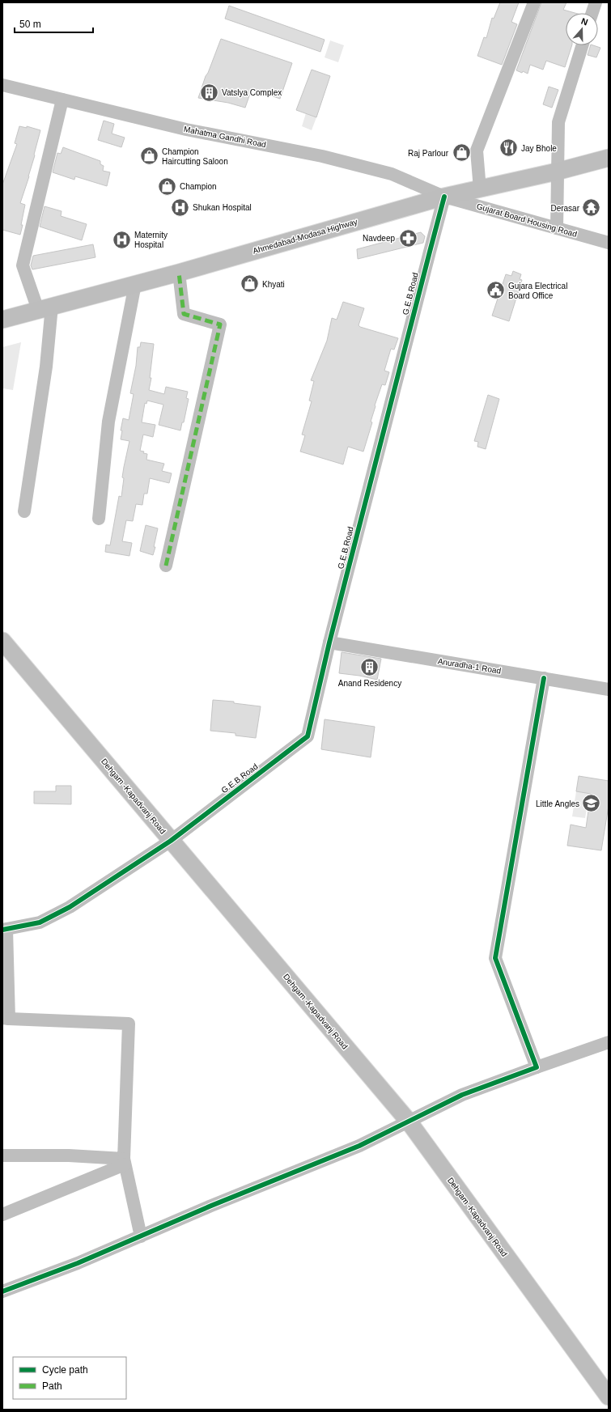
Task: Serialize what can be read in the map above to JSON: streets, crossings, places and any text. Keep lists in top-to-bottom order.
{
  "streets": {
    "main road": ["Ahmedabad-Modasa Highway", "Dehgam -Kapadvanj Road"],
    "street": [
      "Mahatma Gandhi Road",
      "Gujarat Board Housing Road",
      "G.E.B Road",
      "Anuradha-1 Road"
    ]
  },
  "crossings": [
    ["Mahatma Gandhi Road", "Gujarat Board Housing Road"],
    ["Mahatma Gandhi Road", "Ahmedabad-Modasa Highway"],
    ["Mahatma Gandhi Road", "G.E.B Road"],
    ["Gujarat Board Housing Road", "Ahmedabad-Modasa Highway"],
    ["Gujarat Board Housing Road", "G.E.B Road"],
    ["Ahmedabad-Modasa Highway", "G.E.B Road"],
    ["G.E.B Road", "Anuradha-1 Road"],
    ["G.E.B Road", "Dehgam -Kapadvanj Road"]
  ],
  "places": {
    "building": ["Vatslya Complex", "Anand Residency"],
    "restaurant": ["Jay Bhole"],
    "shop": [
      "Raj Parlour",
      "Champion Haircutting Saloon",
      "Champion",
      "Khyati"
    ],
    "hospital": ["Shukan Hospital", "Maternity Hospital"],
    "temple": ["Derasar"],
    "pharmacy": ["Navdeep"],
    "public building": ["Gujara Electrical Board Office"],
    "school or university": ["Little Angles"]
  },
  "legend": ["Cycle path", "Path"],
  "scale_bar": "50 m",
  "north": "top"
}
